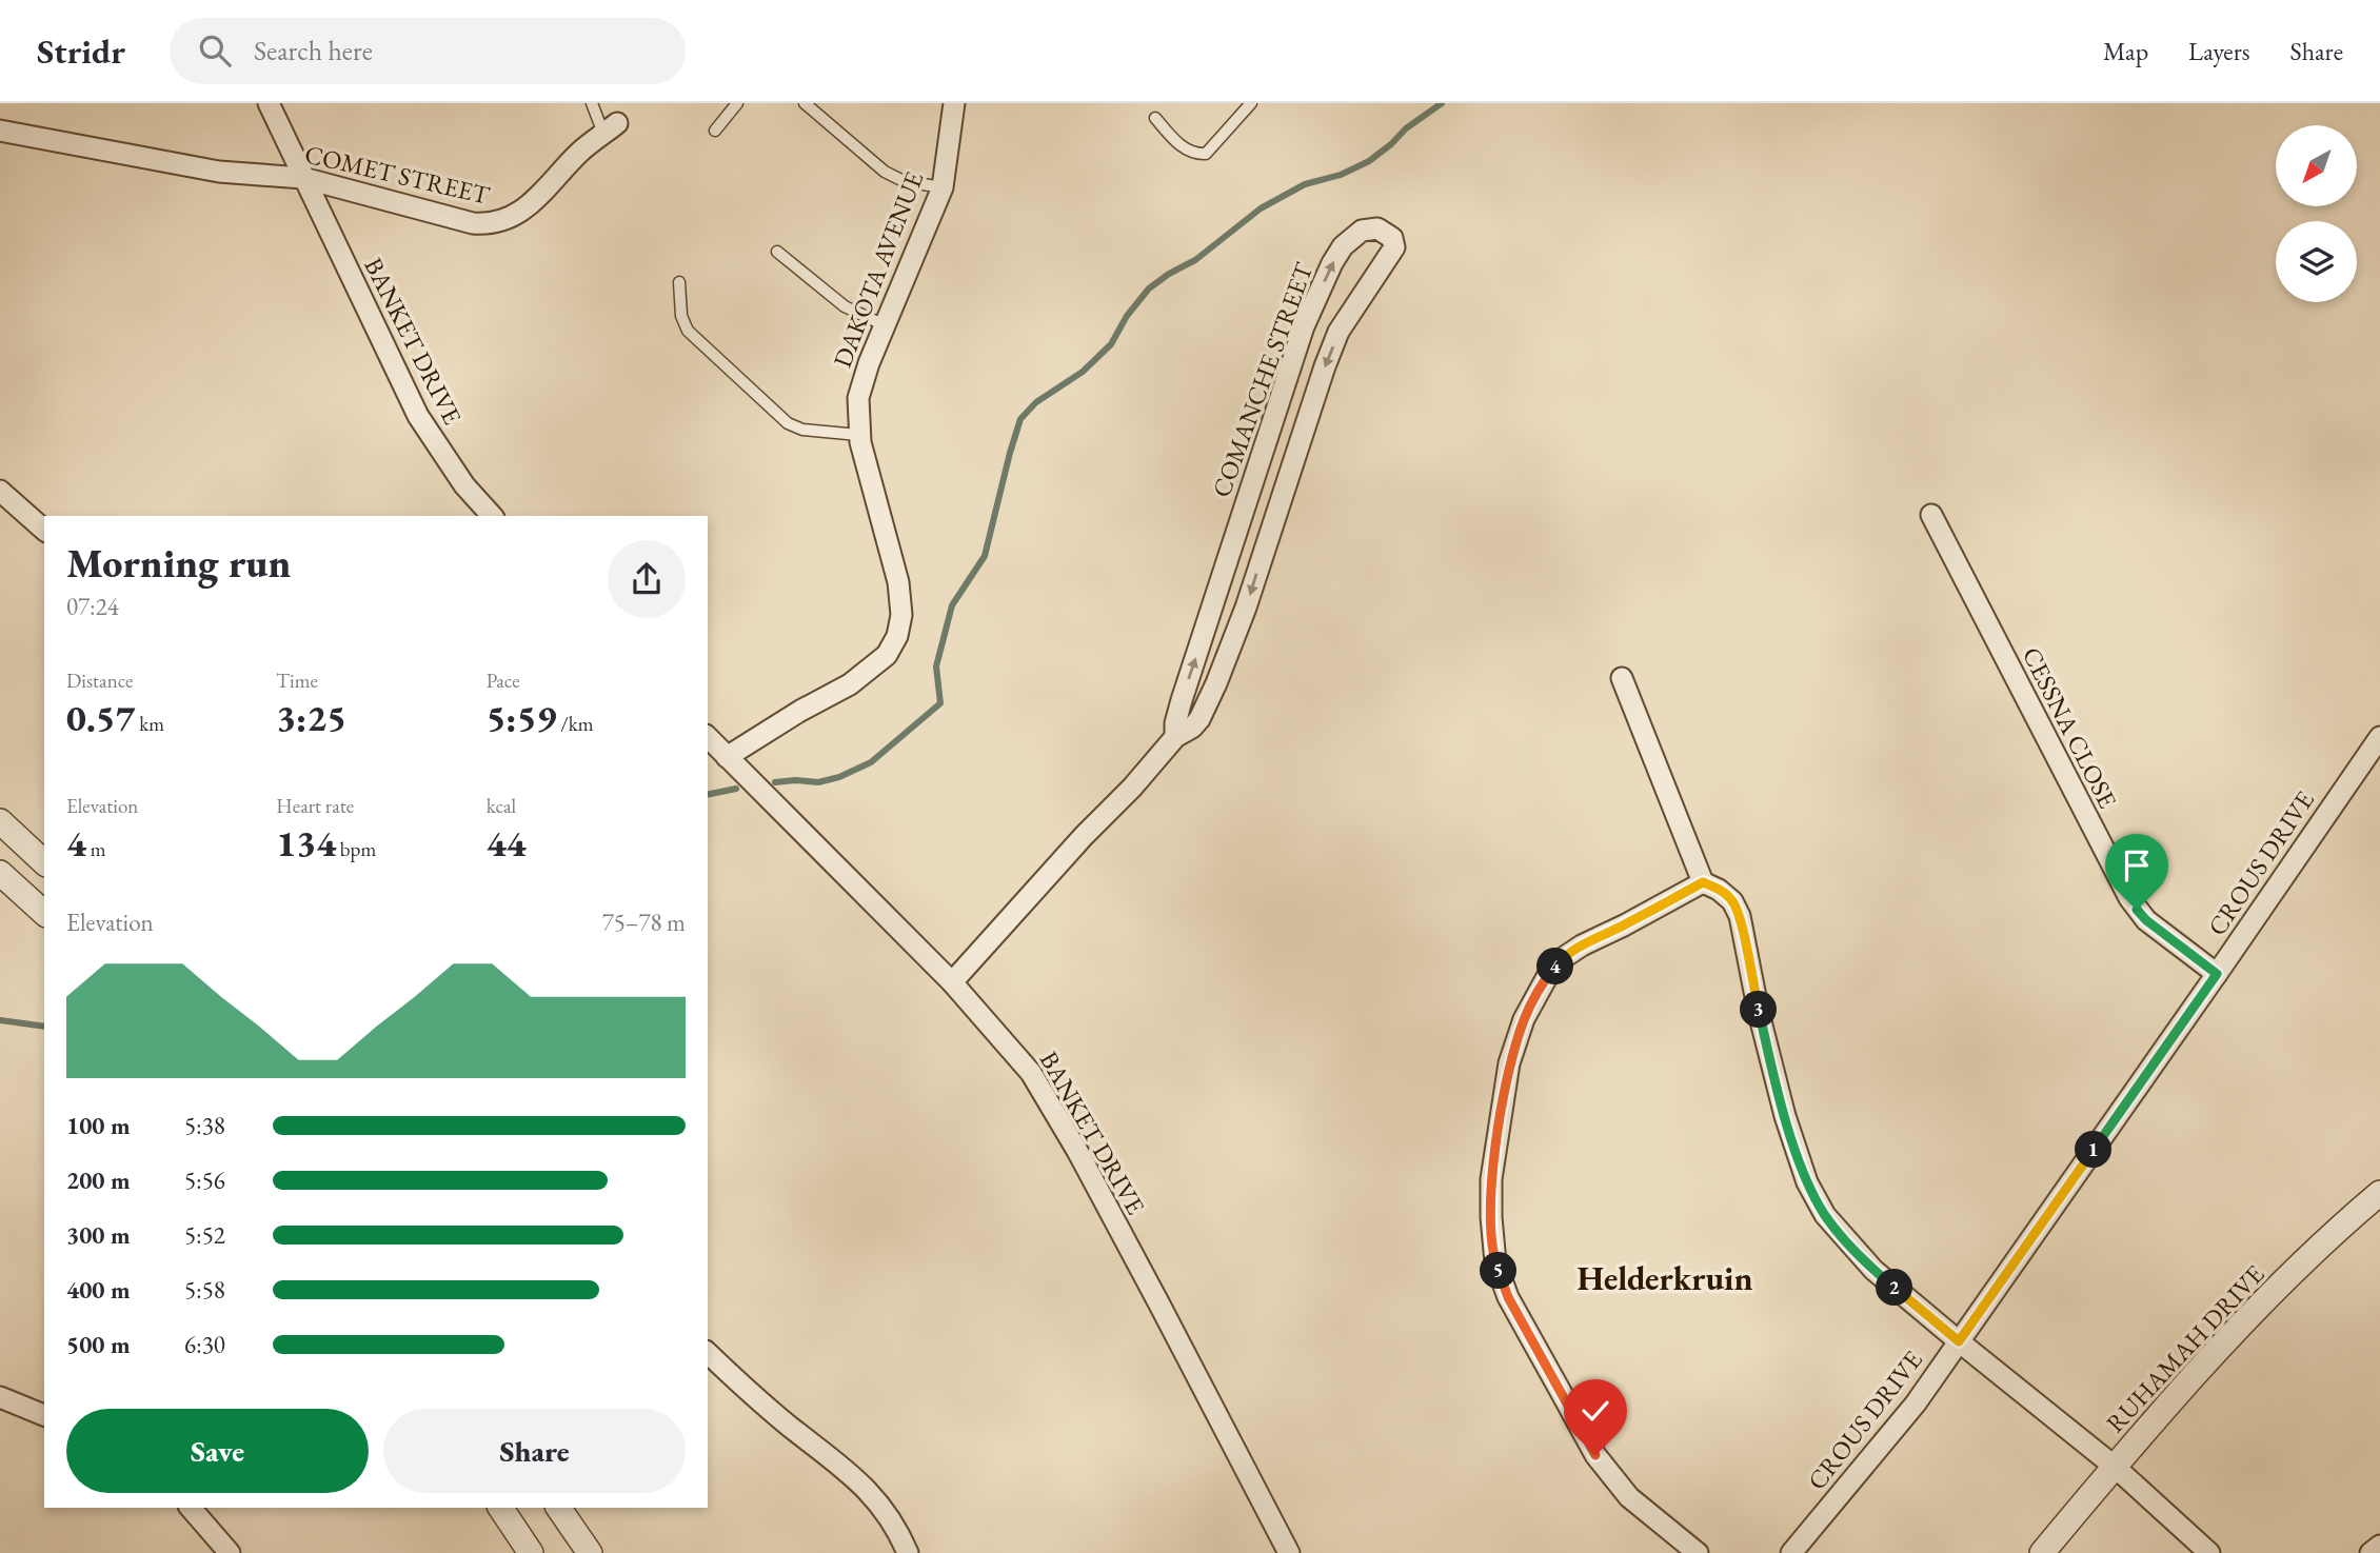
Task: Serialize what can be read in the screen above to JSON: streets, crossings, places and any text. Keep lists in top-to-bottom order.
{
  "streets": {
    "street": [
      "COMET STREET",
      "DAKOTA AVENUE",
      "BANKET DRIVE",
      "COMANCHE STREET",
      "CESSNA CLOSE",
      "CROUS DRIVE",
      "RUHAMAH DRIVE"
    ]
  },
  "crossings": [
    ["COMET STREET", "BANKET DRIVE"],
    ["DAKOTA AVENUE", "BANKET DRIVE"],
    ["BANKET DRIVE", "COMANCHE STREET"],
    ["CESSNA CLOSE", "CROUS DRIVE"]
  ],
  "districts": ["Helderkruin"],
  "north": "bottom left",
  "page": {
    "header": "Stridr",
    "search": "Search here",
    "nav": ["Map", "Layers", "Share"],
    "heading": ["Morning run", "07:24"],
    "stats": [
      ["Distance", "0.57 km"],
      ["Time", "3:25"],
      ["Pace", "5:59 /km"],
      ["Elevation", "4 m"],
      ["Heart rate", "134 bpm"],
      ["kcal", "44"]
    ],
    "chart": ["Elevation", "75–78 m"],
    "pins": [
      "4",
      "3",
      "1",
      "5",
      "2"
    ],
    "list": [
      {
        "name": "100 m",
        "note": "5:38"
      },
      {
        "name": "200 m",
        "note": "5:56"
      },
      {
        "name": "300 m",
        "note": "5:52"
      },
      {
        "name": "400 m",
        "note": "5:58"
      },
      {
        "name": "500 m",
        "note": "6:30"
      }
    ],
    "buttons": ["Save", "Share"]
  }
}
